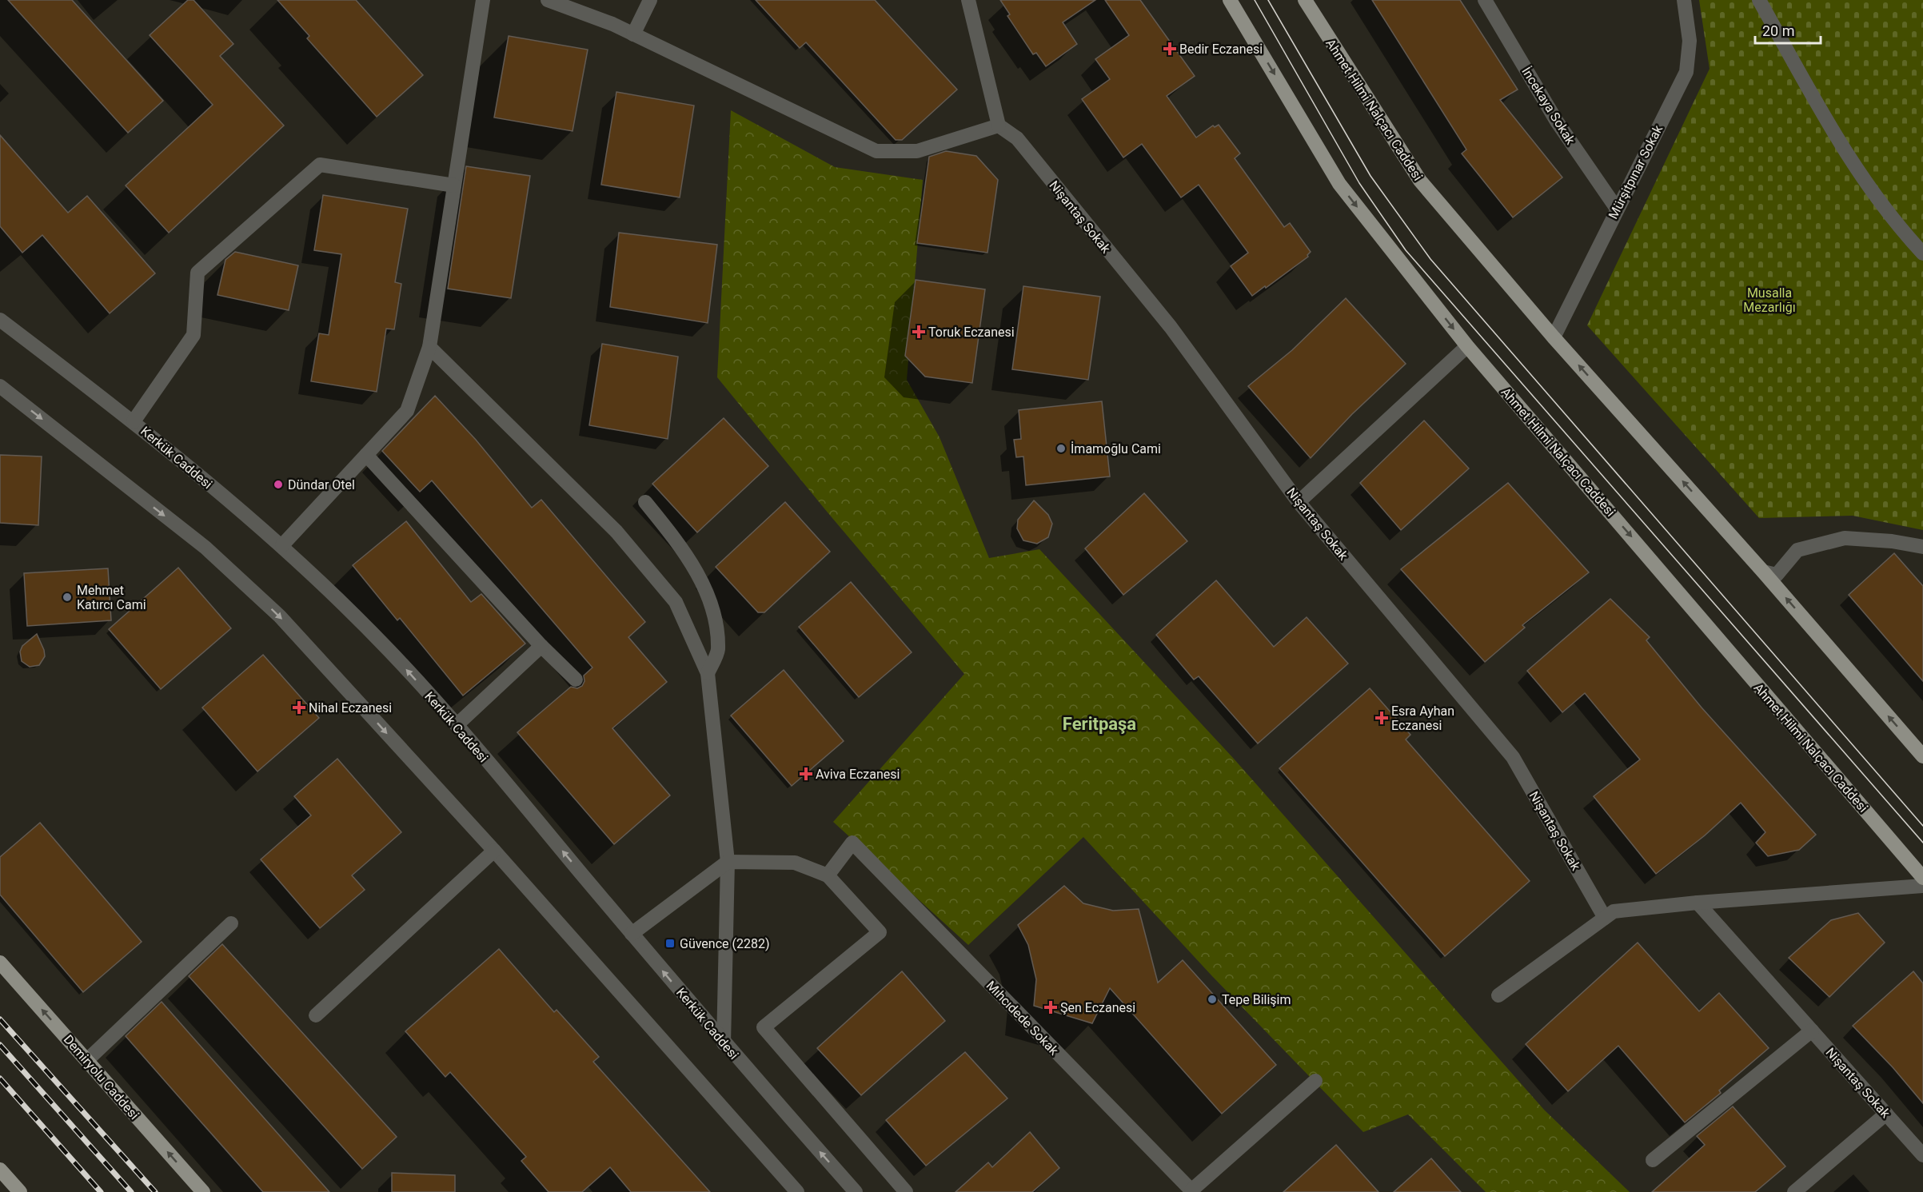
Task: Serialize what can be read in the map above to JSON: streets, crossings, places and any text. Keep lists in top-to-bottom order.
{
  "streets": {
    "main road": ["Ahmet Hilmi Nalçacı Caddesi", "Demiryolu Caddesi"],
    "street": [
      "İncekaya Sokak",
      "Mürşitpınar Sokak",
      "Nişantaş Sokak",
      "Kerkük Caddesi",
      "Mıhcıdede Sokak"
    ]
  },
  "crossings": [
    ["İncekaya Sokak", "Mürşitpınar Sokak"],
    ["Ahmet Hilmi Nalçacı Caddesi", "Mürşitpınar Sokak"]
  ],
  "one_way": ["Demiryolu Caddesi"],
  "districts": ["Feritpaşa"],
  "parks": ["Musalla Mezarlığı"],
  "places": {
    "health": [
      "Bedir Eczanesi",
      "Toruk Eczanesi",
      "Nihal Eczanesi",
      "Esra Ayhan Eczanesi",
      "Aviva Eczanesi",
      "Şen Eczanesi"
    ],
    "other": [
      "İmamoğlu Cami",
      "Dündar Otel",
      "Mehmet Katırcı Cami",
      "Tepe Bilişim"
    ],
    "transit": ["Güvence (2282)"]
  },
  "scale_bar": "20 m"
}
